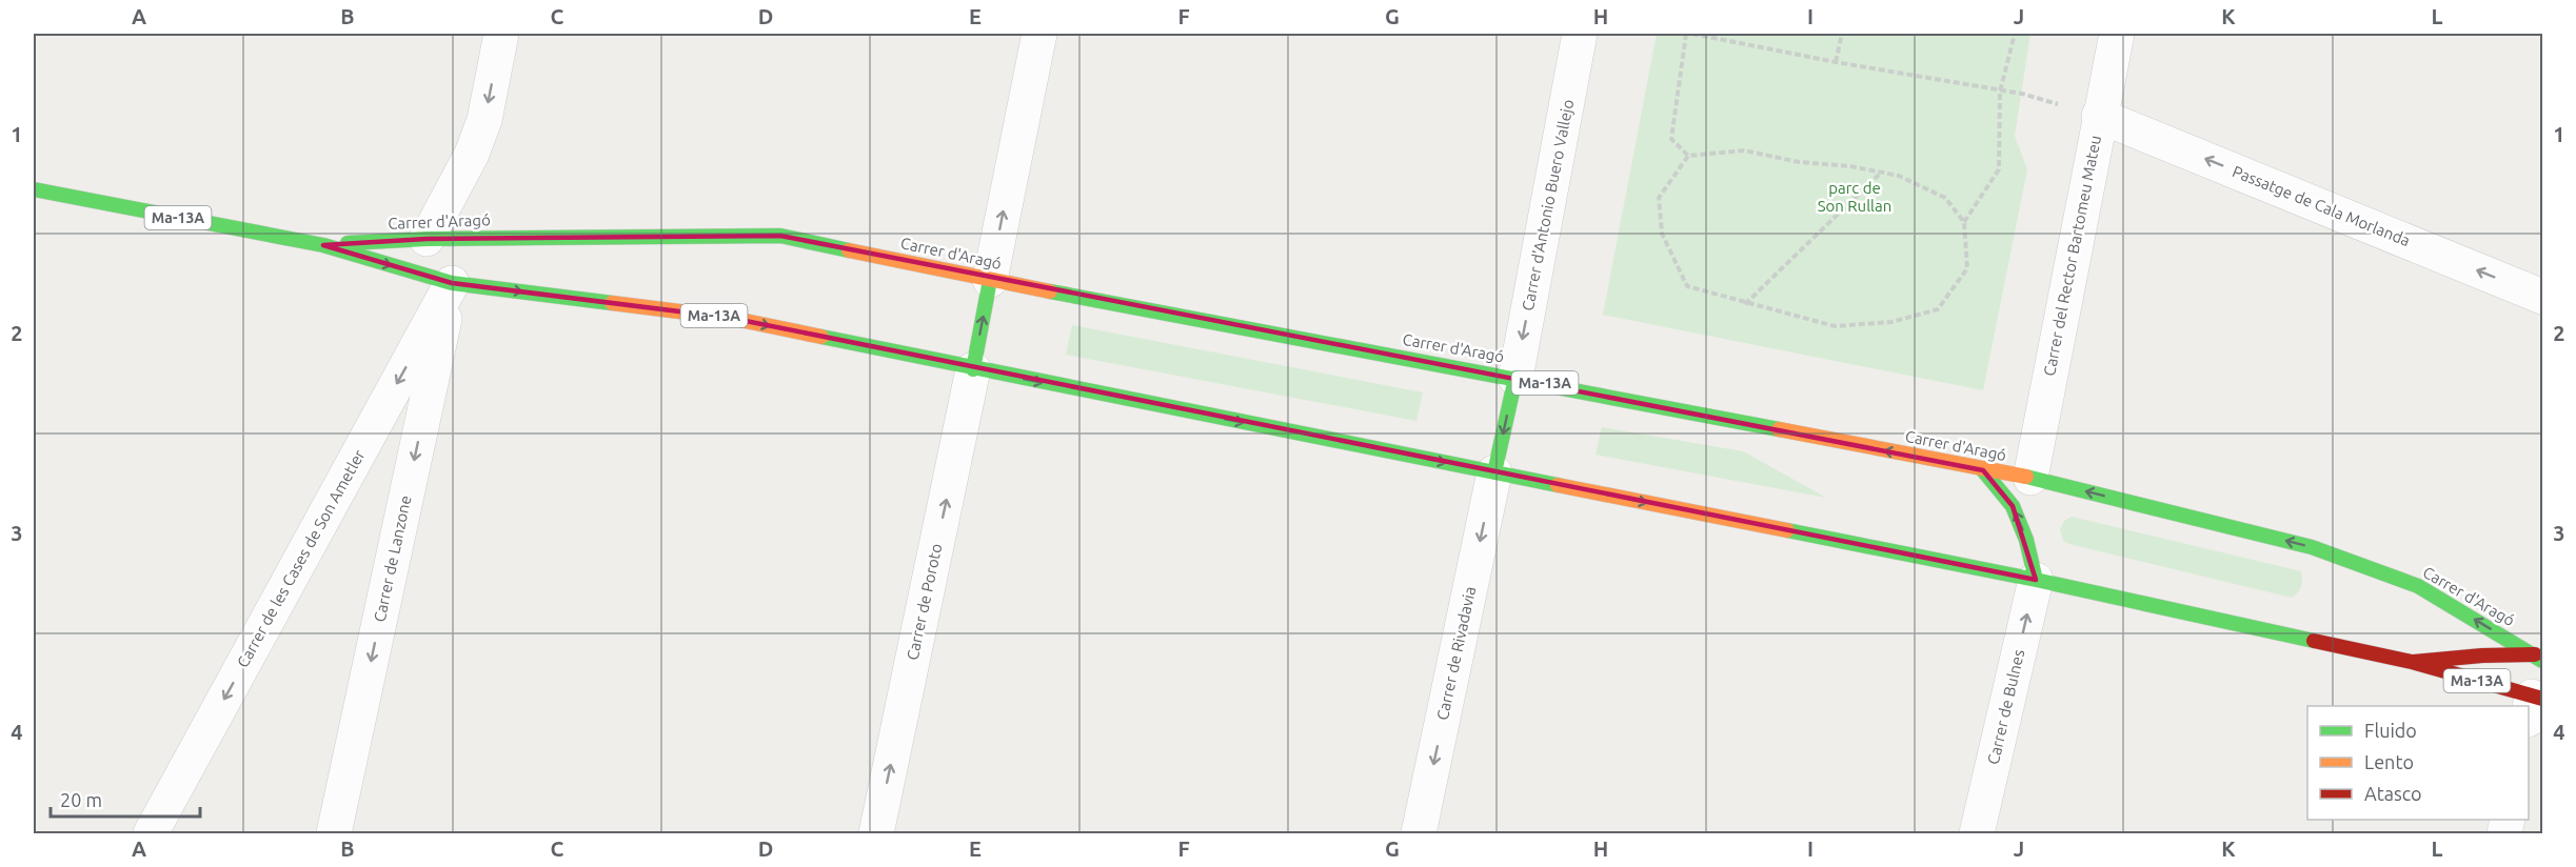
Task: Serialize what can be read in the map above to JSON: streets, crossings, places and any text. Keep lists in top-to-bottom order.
{
  "streets": {
    "main road": ["Ma-13A", "Carrer d'Aragó"],
    "street": [
      "Carrer d'Antonio Buero Vallejo",
      "Passatge de Cala Morlanda",
      "Carrer del Rector Bartomeu Mateu",
      "Carrer de les Cases de Son Ametler",
      "Carrer de Lanzone",
      "Carrer de Poroto",
      "Carrer de Rivadavia",
      "Carrer de Bulnes"
    ]
  },
  "crossings": [
    ["Carrer d'Antonio Buero Vallejo", "Carrer d'Aragó"],
    ["Passatge de Cala Morlanda", "Carrer del Rector Bartomeu Mateu"],
    ["Carrer d'Aragó", "Carrer del Rector Bartomeu Mateu"],
    ["Carrer d'Aragó", "Carrer de les Cases de Son Ametler"],
    ["Carrer d'Aragó", "Carrer de Lanzone"],
    ["Carrer d'Aragó", "Carrer de Poroto"],
    ["Carrer d'Aragó", "Carrer de Rivadavia"],
    ["Carrer d'Aragó", "Carrer de Bulnes"],
    ["Carrer de les Cases de Son Ametler", "Carrer de Lanzone"]
  ],
  "one_way": [
    "Carrer d'Antonio Buero Vallejo",
    "Passatge de Cala Morlanda",
    "Carrer de les Cases de Son Ametler",
    "Carrer de Lanzone",
    "Carrer de Poroto",
    "Carrer de Rivadavia",
    "Carrer de Bulnes"
  ],
  "parks": ["parc de Son Rullan"],
  "legend": ["Fluido", "Lento", "Atasco"],
  "scale_bar": "20 m",
  "grid": {
    "columns": [
      "A",
      "B",
      "C",
      "D",
      "E",
      "F",
      "G",
      "H",
      "I",
      "J",
      "K",
      "L"
    ],
    "rows": [
      "1",
      "2",
      "3",
      "4"
    ]
  }
}
